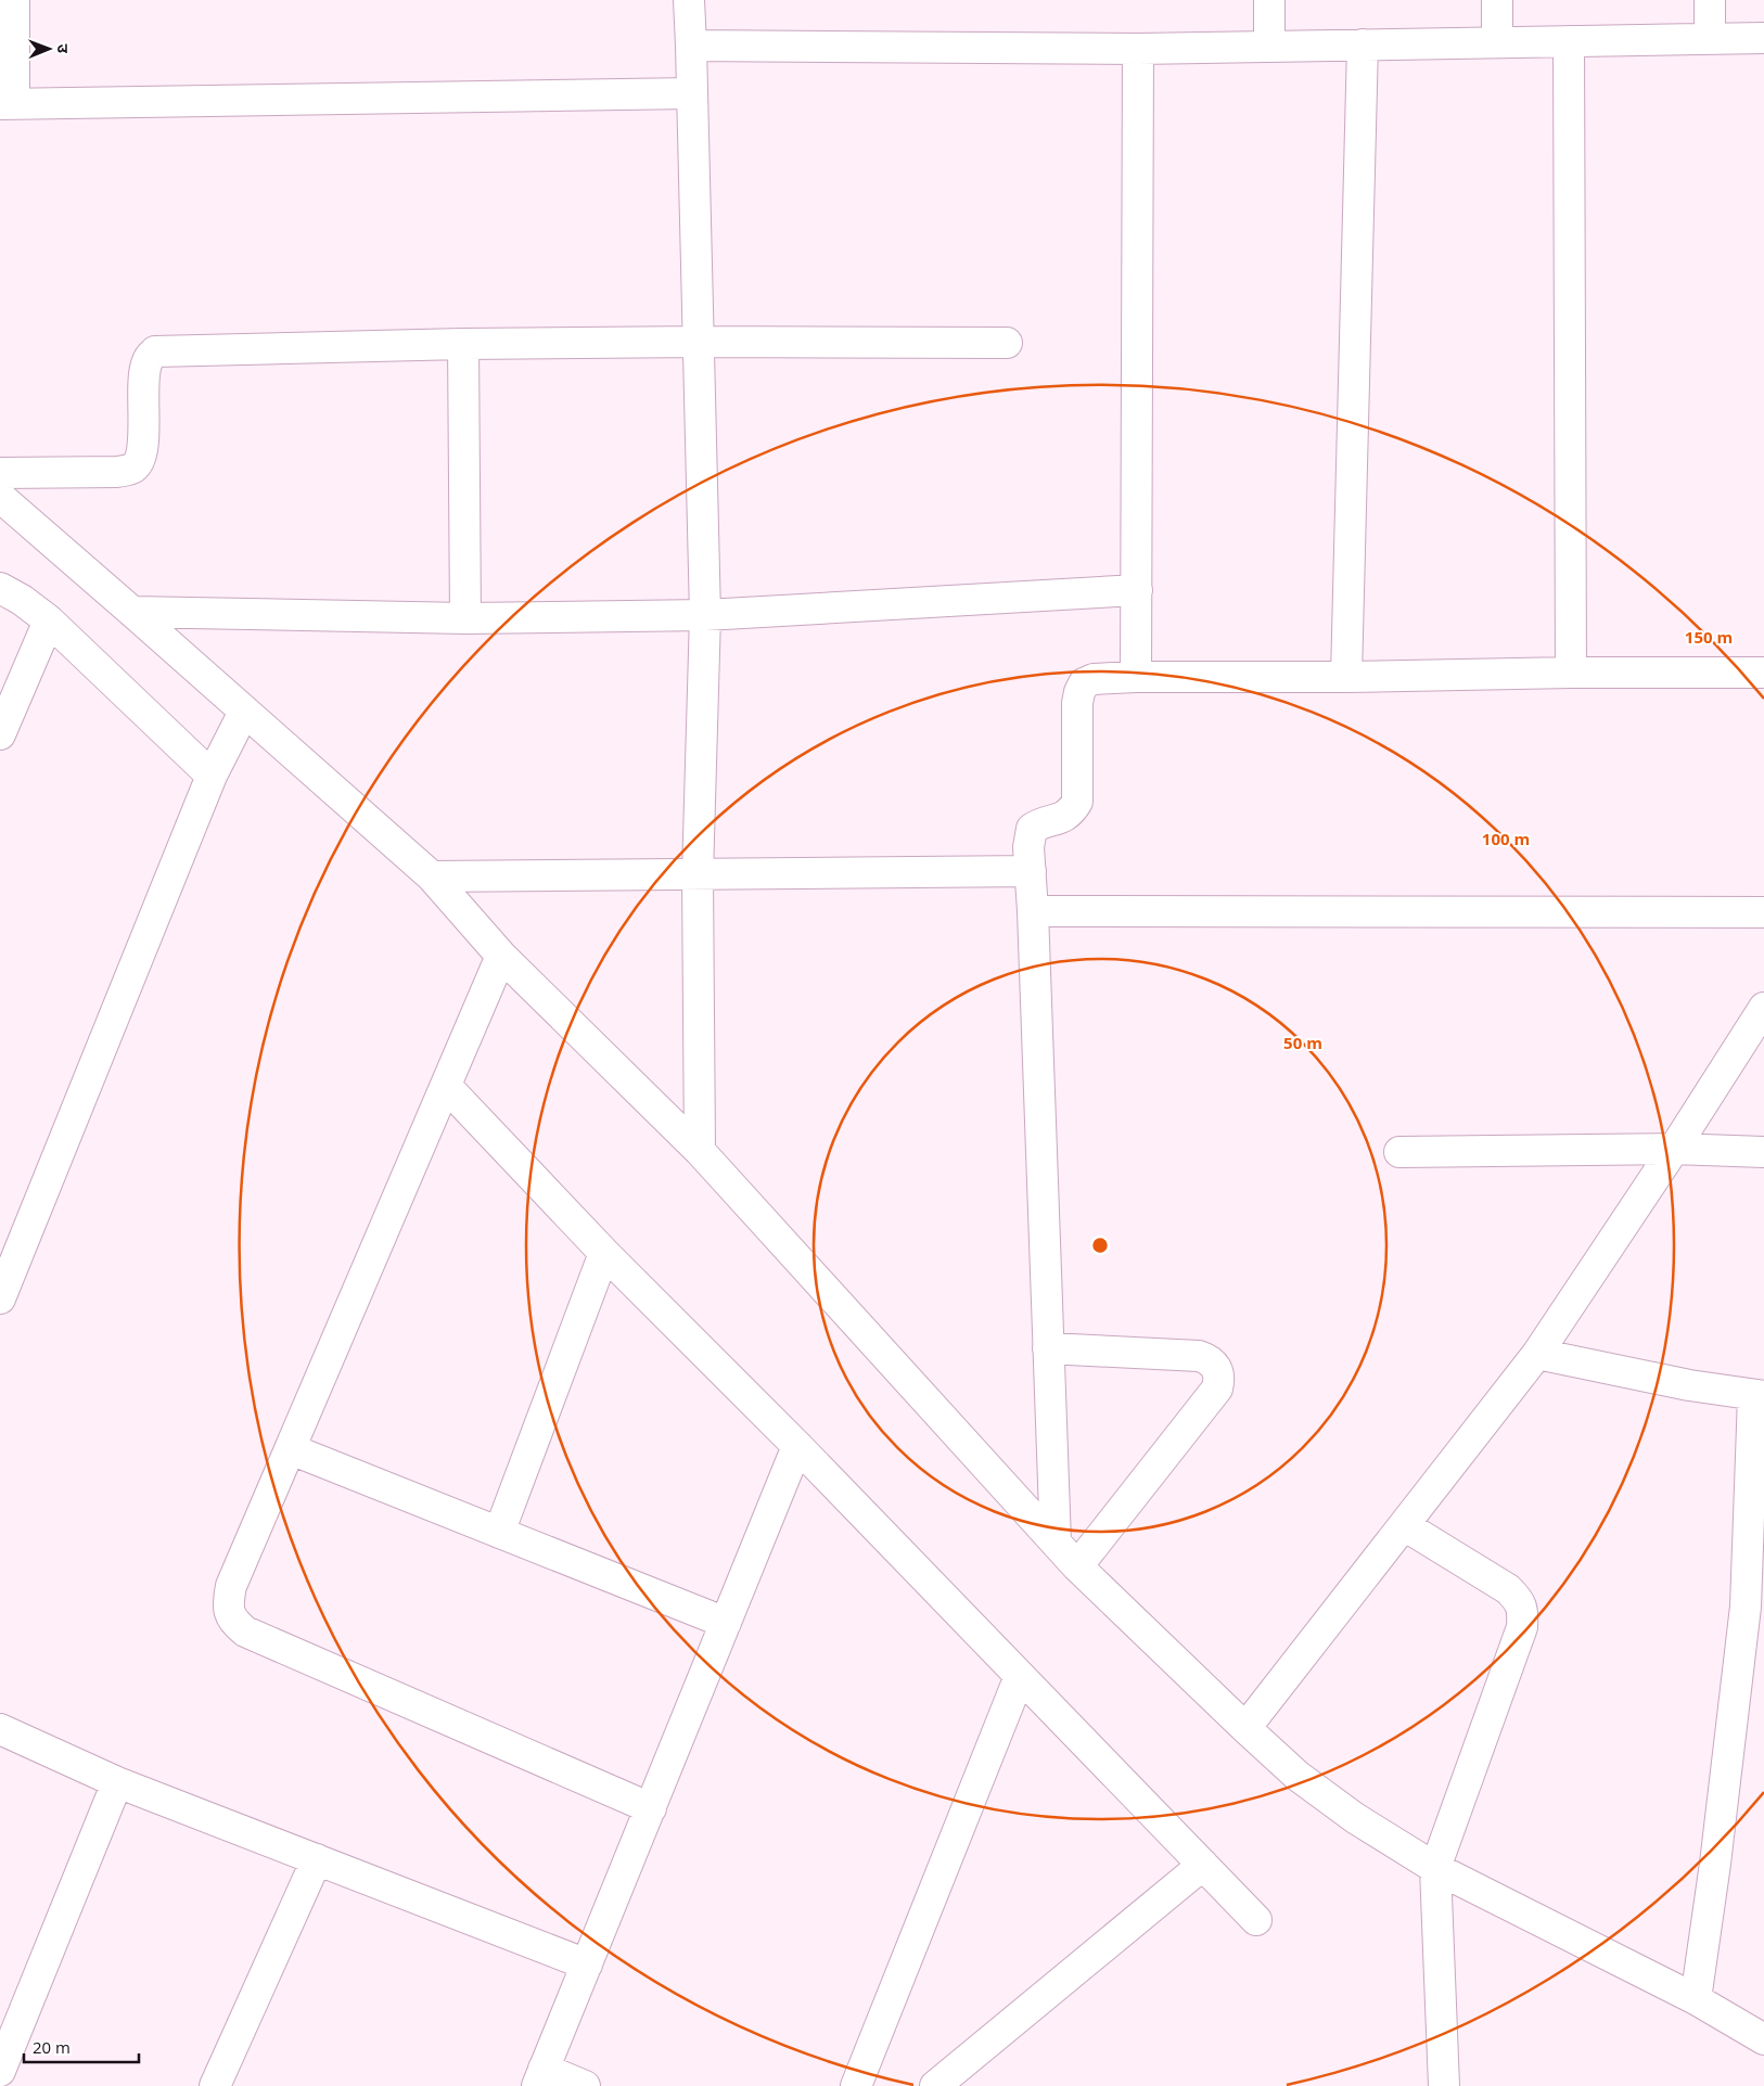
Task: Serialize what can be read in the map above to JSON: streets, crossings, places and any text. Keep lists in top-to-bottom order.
{
  "scale_bar": "20 m",
  "north": "right",
  "rings": ["150 m", "100 m", "50 m"]
}
